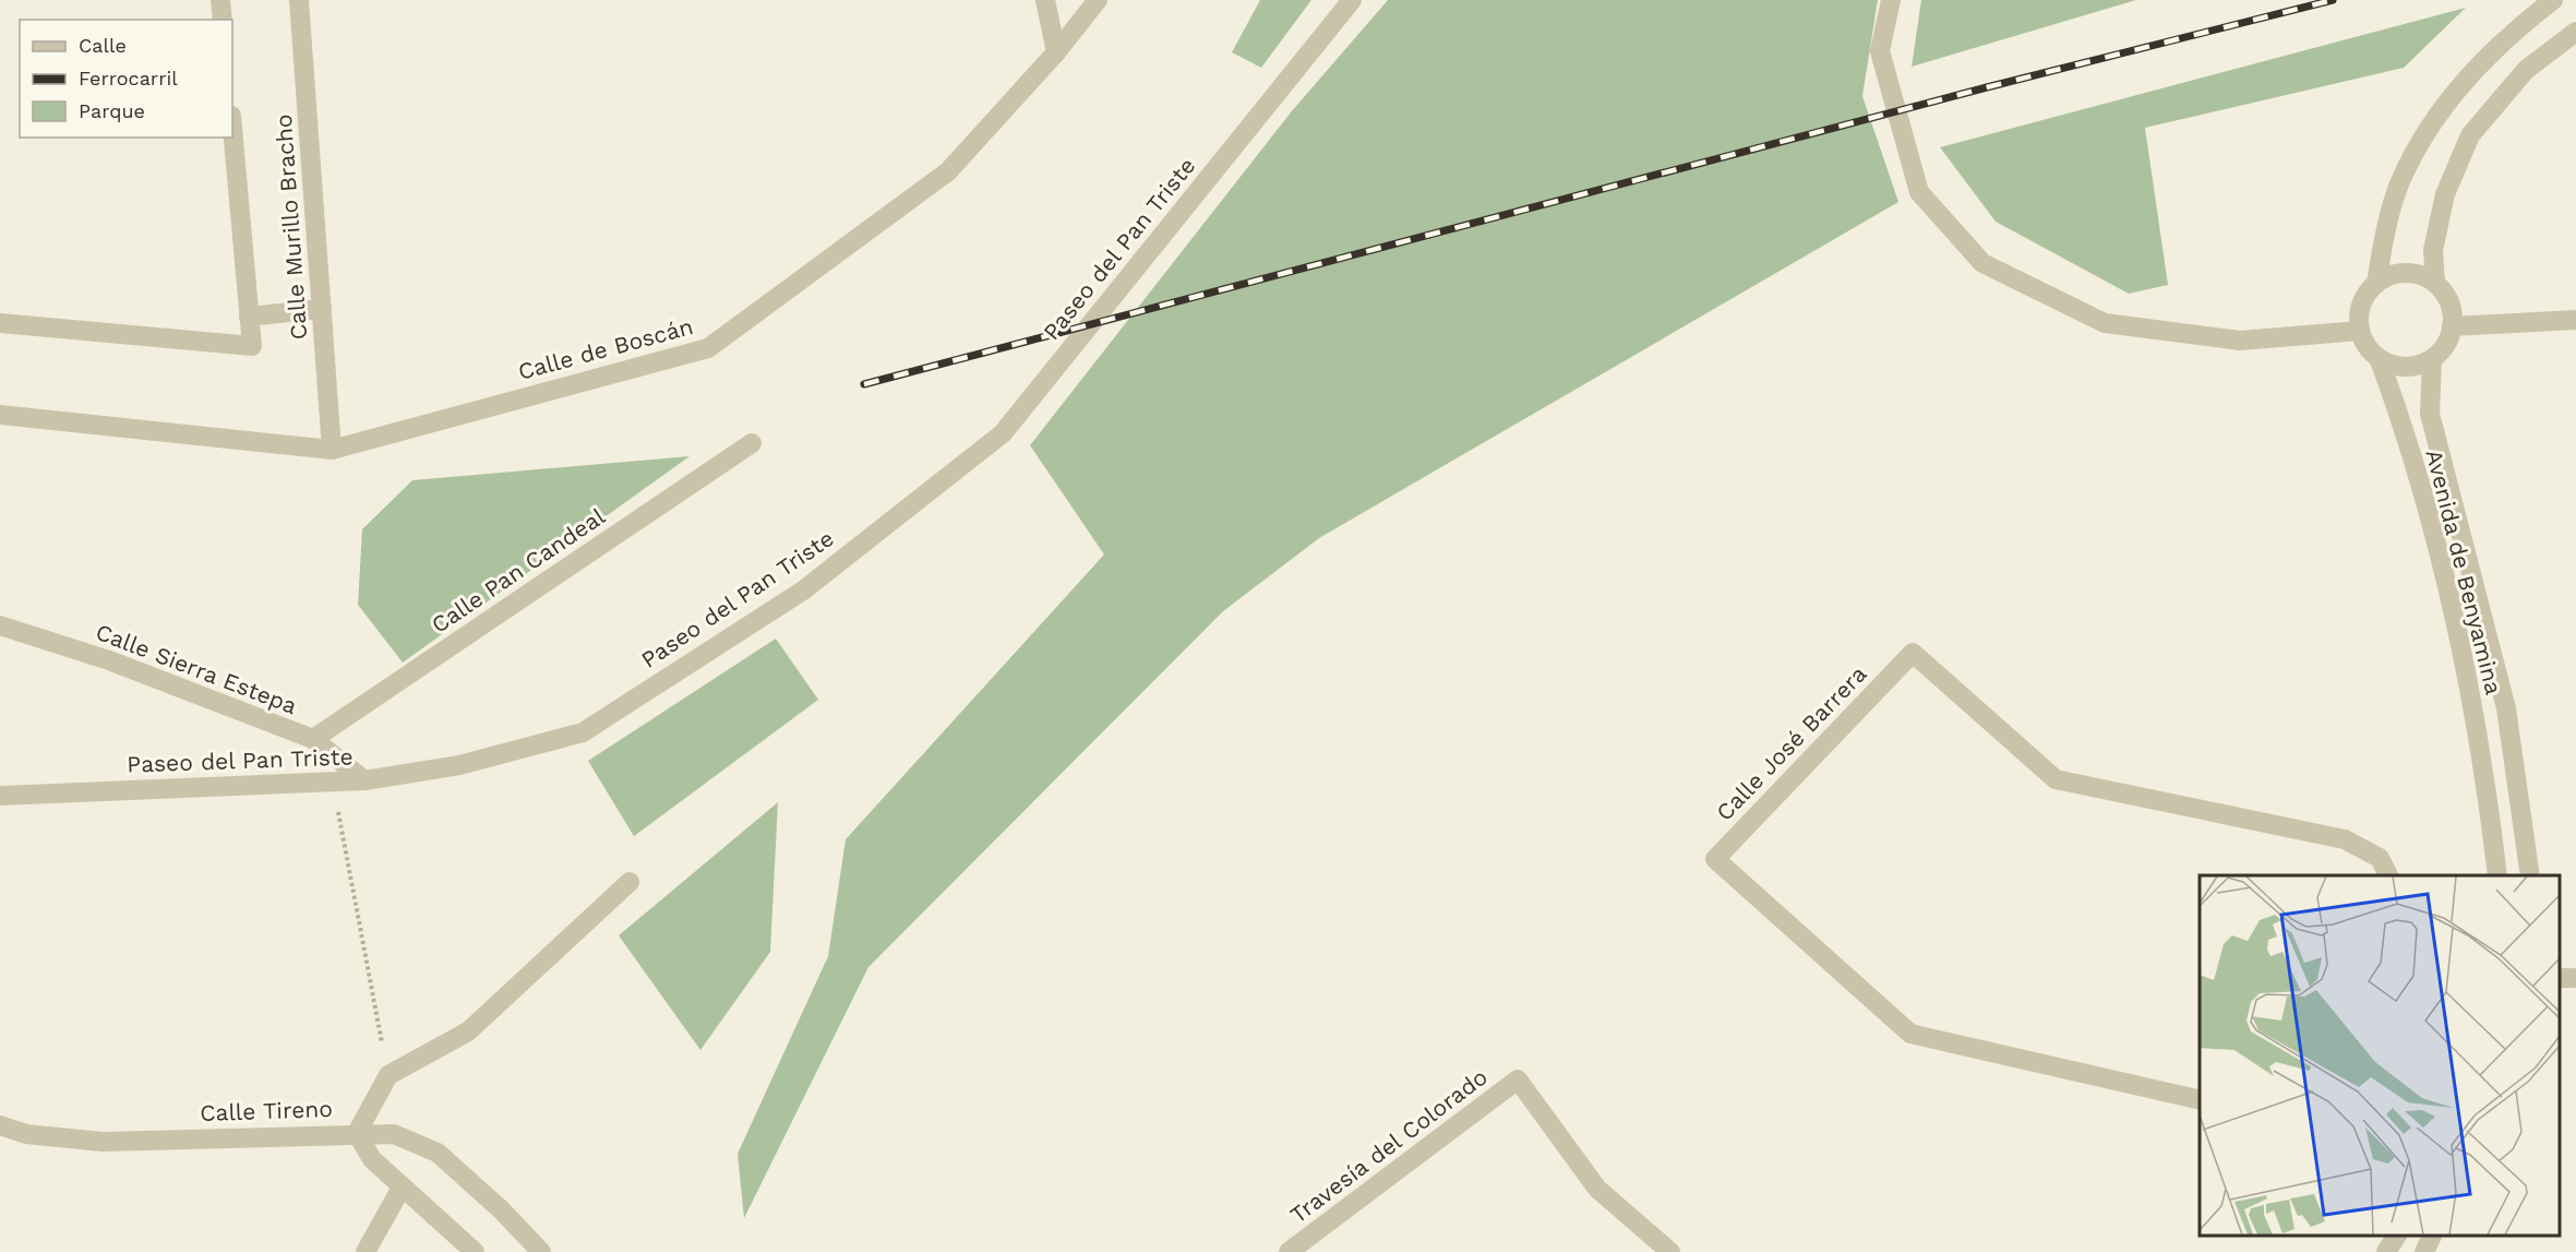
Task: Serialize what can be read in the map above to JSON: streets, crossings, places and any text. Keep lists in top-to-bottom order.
{
  "streets": {
    "street": [
      "Calle Murillo Bracho",
      "Paseo del Pan Triste",
      "Calle de Boscán",
      "Calle Pan Candeal",
      "Avenida de Benyamina",
      "Calle Sierra Estepa",
      "Calle José Barrera",
      "Calle Tireno",
      "Travesía del Colorado"
    ]
  },
  "crossings": [
    ["Calle Murillo Bracho", "Calle de Boscán"],
    ["Paseo del Pan Triste", "Calle Sierra Estepa"],
    ["Calle Pan Candeal", "Calle Sierra Estepa"]
  ],
  "legend": ["Calle", "Ferrocarril", "Parque"]
}
